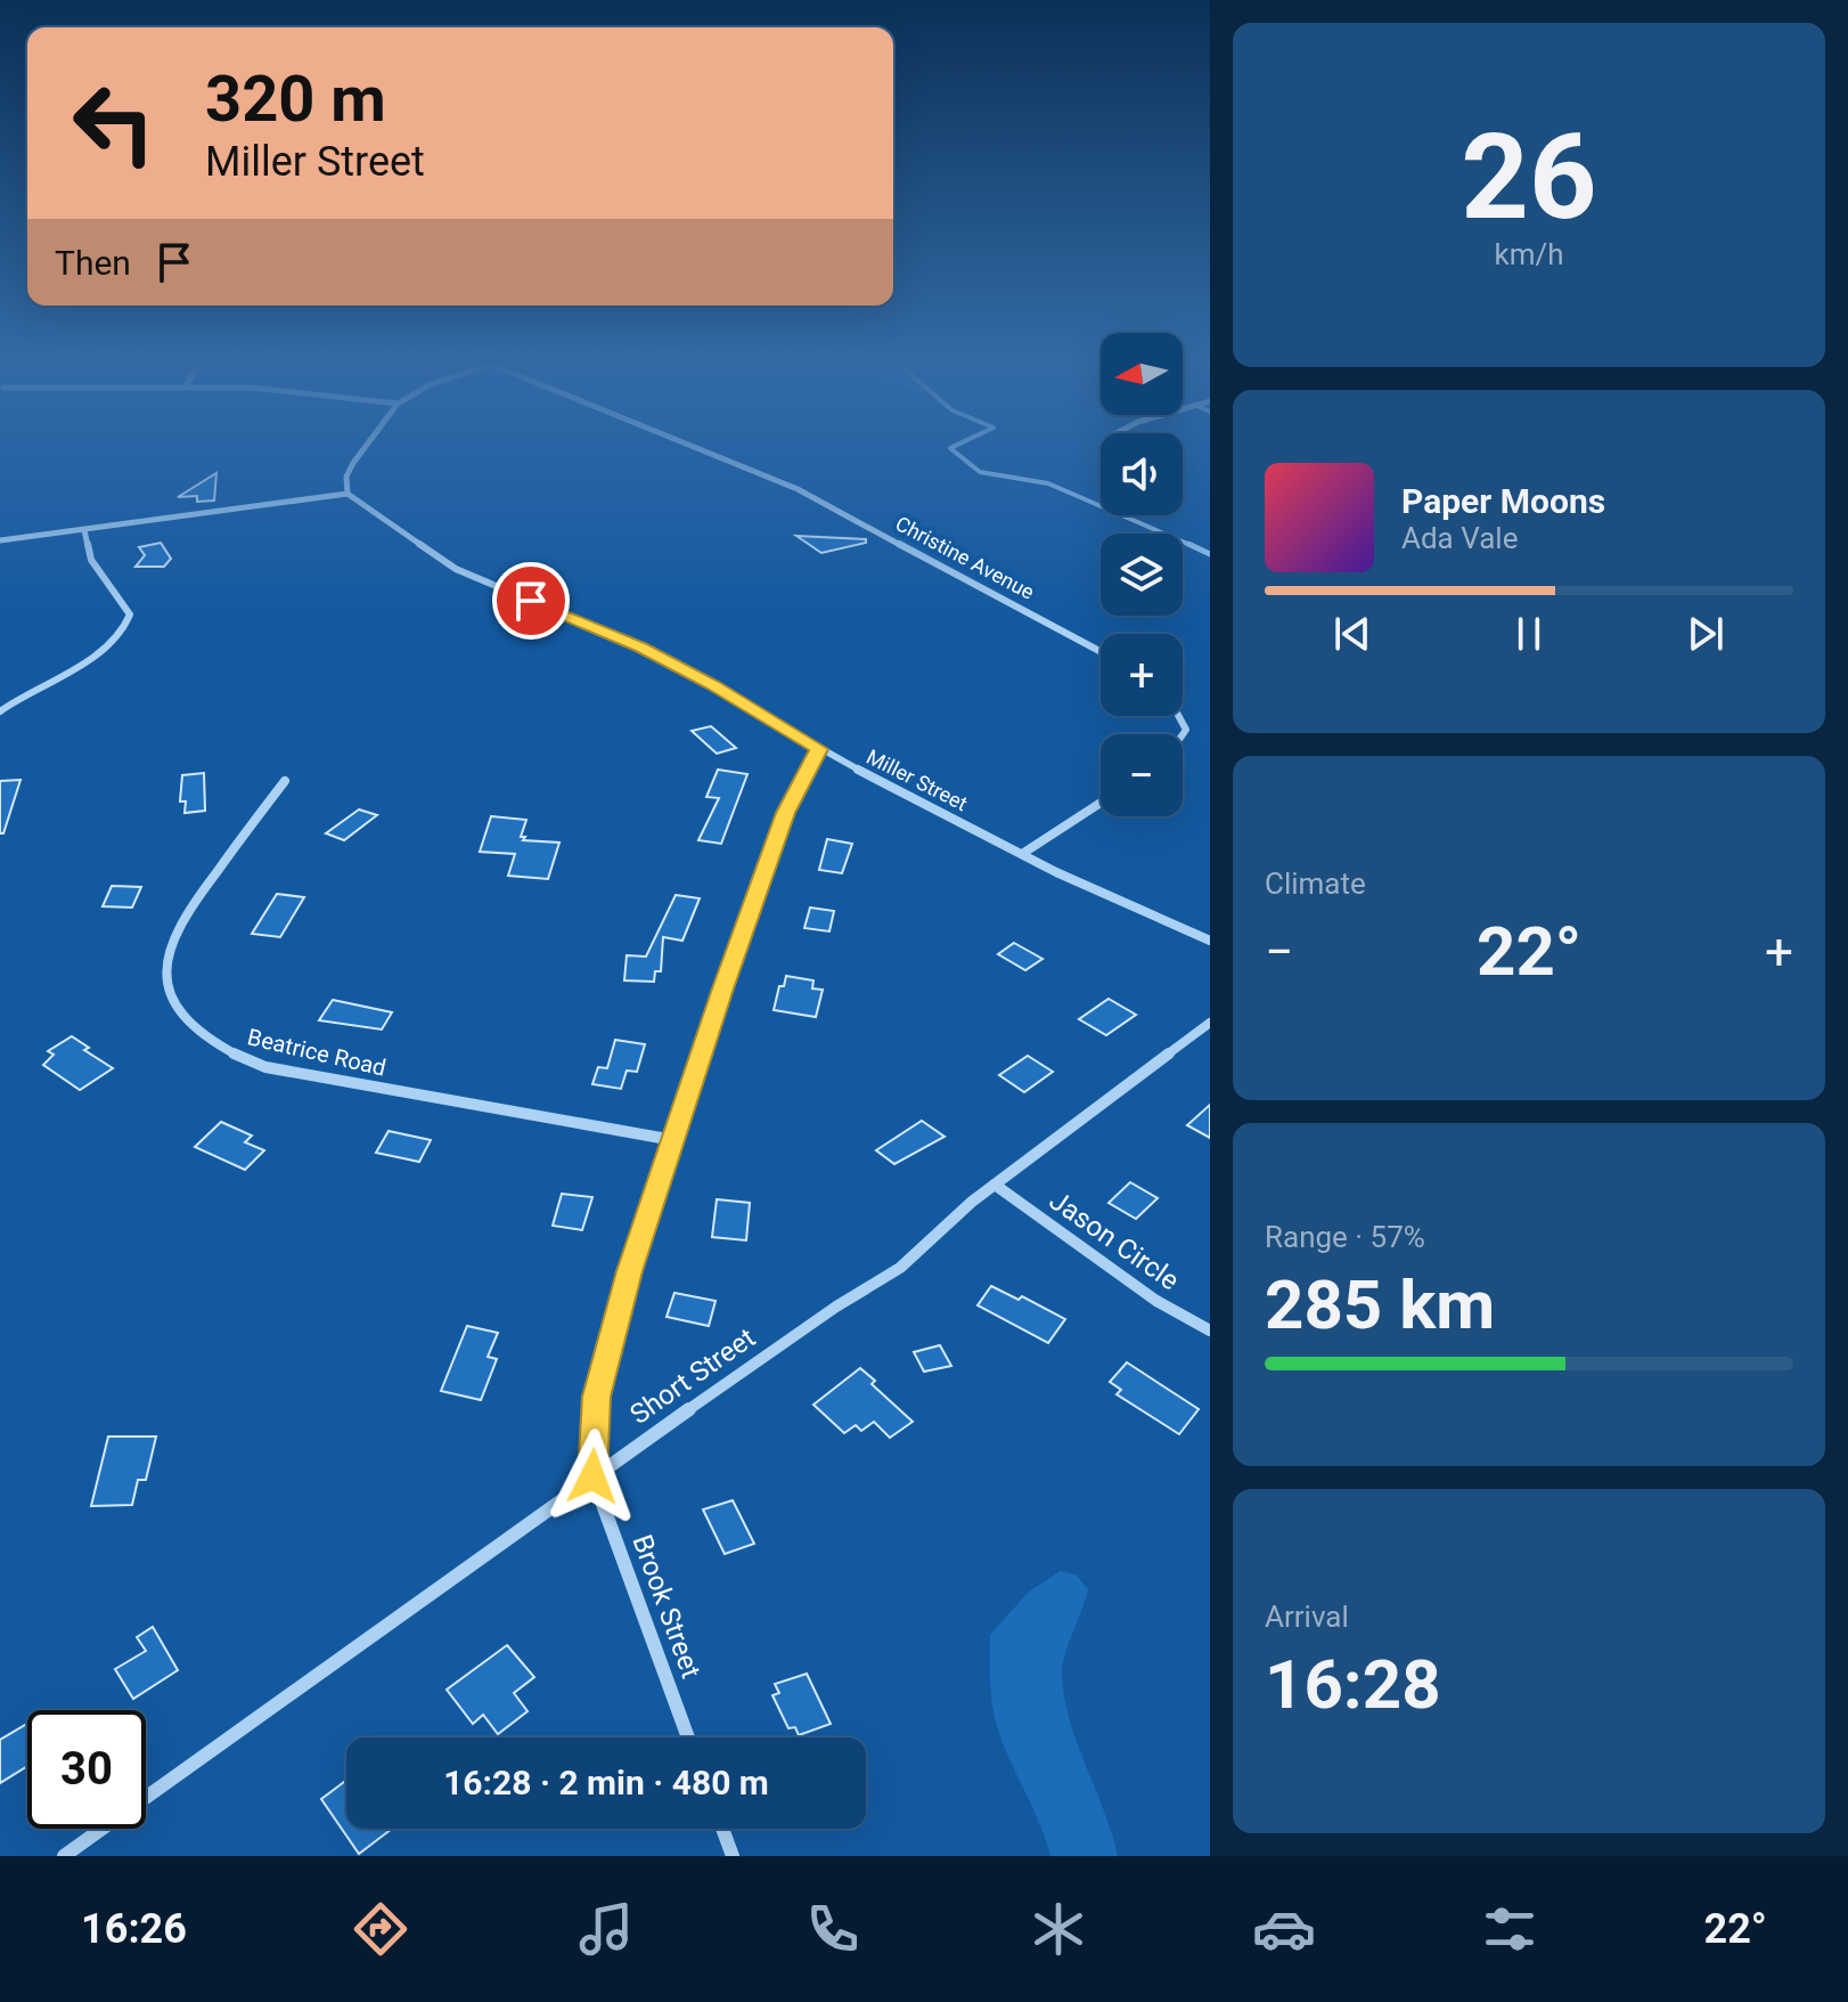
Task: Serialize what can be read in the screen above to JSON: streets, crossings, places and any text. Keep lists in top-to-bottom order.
{
  "streets": {
    "street": [
      "Christine Avenue",
      "Miller Street",
      "Beatrice Road",
      "Jason Circle",
      "Short Street",
      "Brook Street"
    ]
  },
  "crossings": [
    ["Miller Street", "Brook Street"],
    ["Beatrice Road", "Brook Street"],
    ["Jason Circle", "Short Street"],
    ["Short Street", "Brook Street"]
  ],
  "north": "left",
  "page": {
    "tile": [
      ["26", "km/h"],
      "Climate",
      ["Range · 57%", "285 km"],
      ["Arrival", "16:28"]
    ],
    "turn": ["320 m", "Miller Street"],
    "then": "Then",
    "map_buttons": ["+", "−"],
    "song": ["Paper Moons", "Ada Vale"],
    "heat": ["−", "22°", "+"],
    "limit": "30",
    "trip": "16:28 · 2 min · 480 m",
    "tabs": ["16:26", "22°"]
  }
}
